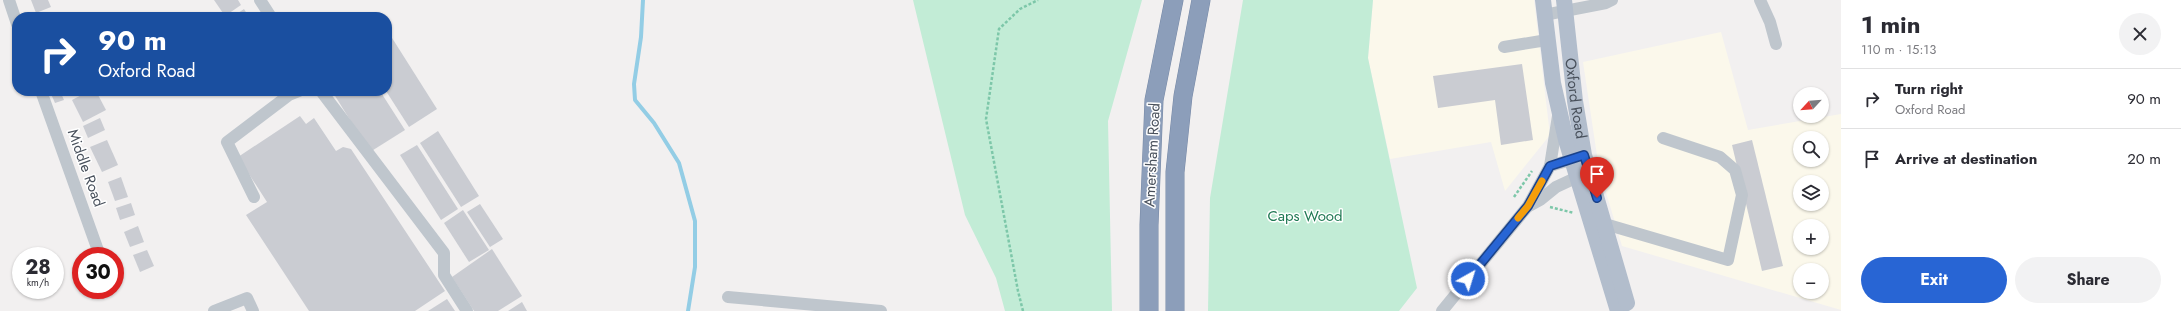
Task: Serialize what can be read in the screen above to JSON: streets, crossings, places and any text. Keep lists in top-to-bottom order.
{
  "streets": {
    "highway": ["Amersham Road"],
    "main road": ["Oxford Road"],
    "street": ["Middle Road"]
  },
  "parks": ["Caps Wood"],
  "north": "bottom left",
  "page": {
    "heading": ["1 min", "110 m · 15:13"],
    "turn": ["90 m", "Oxford Road"],
    "list": [
      {
        "name": "Turn right",
        "note": "Oxford Road",
        "value": "90 m"
      },
      {
        "name": "Arrive at destination",
        "value": "20 m"
      }
    ],
    "map_buttons": ["+", "−"],
    "speed": "28 km/h",
    "limit": "30",
    "buttons": ["Exit", "Share"]
  }
}
